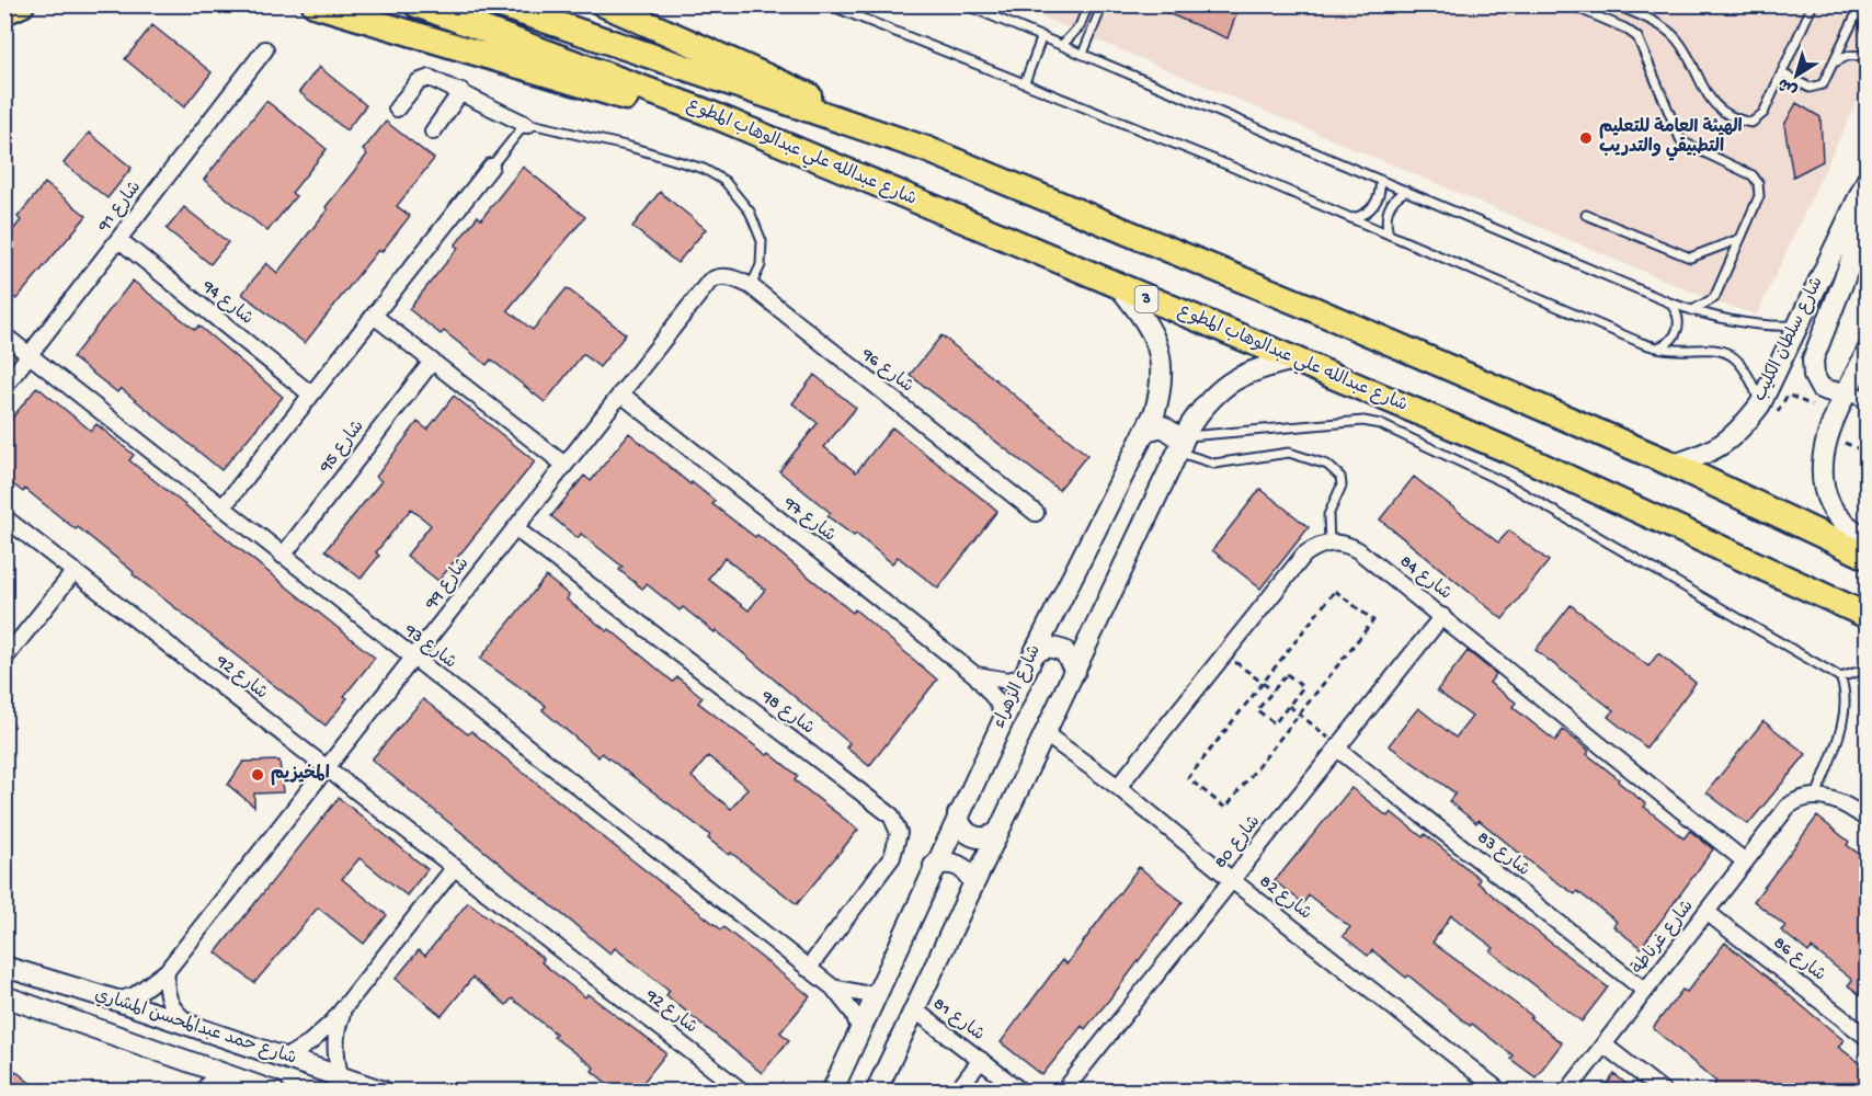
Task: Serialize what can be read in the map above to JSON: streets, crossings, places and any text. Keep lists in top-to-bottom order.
{
  "streets": {
    "main road": ["شارع عبدالله علي عبدالوهاب المطوع", "3"],
    "street": [
      "شارع 91",
      "شارع 94",
      "شارع سلطان الكليب",
      "شارع 96",
      "شارع 95",
      "شارع 97",
      "شارع 84",
      "شارع 99",
      "شارع 93",
      "شارع 92",
      "شارع الزهراء",
      "شارع 98",
      "شارع 80",
      "شارع 83",
      "شارع 82",
      "شارع غرناطة",
      "شارع 86",
      "شارع 81",
      "شارع حمد عبدالمحسن المشاري"
    ]
  },
  "crossings": [
    ["شارع عبدالله علي عبدالوهاب المطوع", "شارع سلطان الكليب"],
    ["شارع عبدالله علي عبدالوهاب المطوع", "شارع الزهراء"],
    ["شارع 91", "شارع 94"],
    ["شارع 91", "شارع 93"],
    ["شارع 96", "شارع 99"],
    ["شارع 95", "شارع 93"],
    ["شارع 97", "شارع 99"],
    ["شارع 97", "شارع الزهراء"],
    ["شارع 84", "شارع 80"],
    ["شارع 84", "شارع غرناطة"],
    ["شارع 99", "شارع 93"],
    ["شارع 99", "شارع 92"],
    ["شارع 99", "شارع 98"],
    ["شارع 99", "شارع حمد عبدالمحسن المشاري"],
    ["شارع 93", "شارع الزهراء"],
    ["شارع 93", "شارع 98"],
    ["شارع 80", "شارع 83"],
    ["شارع 80", "شارع 82"],
    ["شارع 83", "شارع غرناطة"],
    ["شارع غرناطة", "شارع 86"]
  ],
  "places": ["الهيئة العامة للتعليم التطبيقي والتدريب", "المخيزيم"],
  "north": "bottom left"
}
